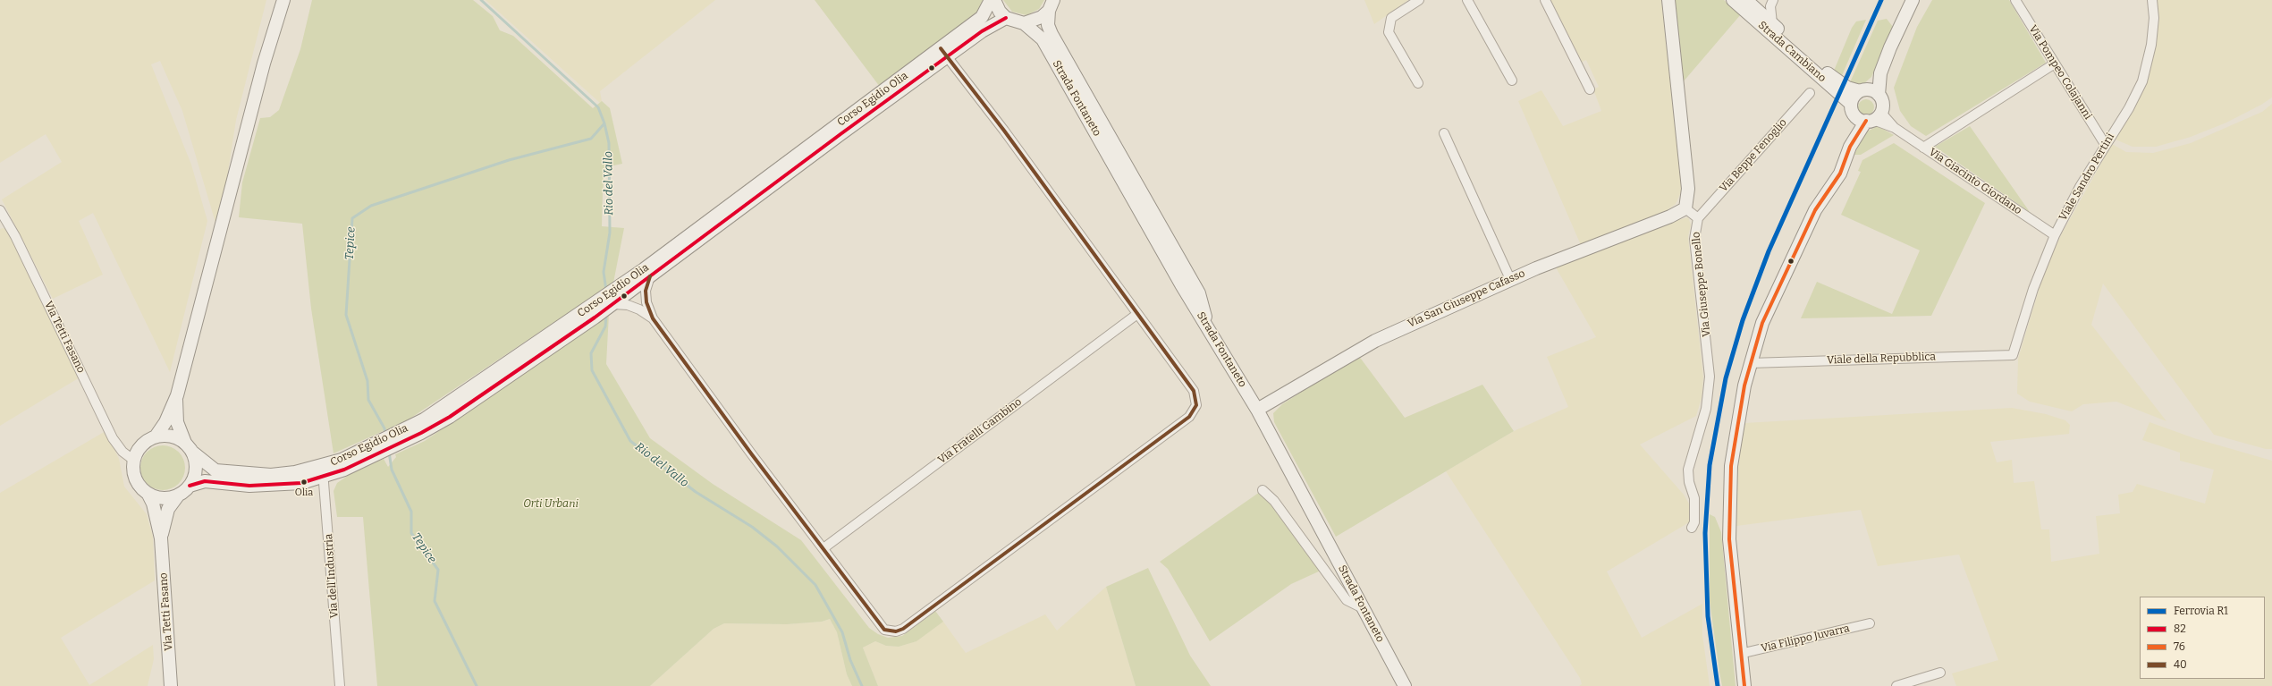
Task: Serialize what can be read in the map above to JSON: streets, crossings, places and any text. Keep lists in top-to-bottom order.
{
  "streets": {
    "street": [
      "Strada Cambiano",
      "Via Pompeo Colajanni",
      "Strada Fontaneto",
      "Corso Egidio Olia",
      "Via Beppe Fenoglio",
      "Viale Sandro Pertini",
      "Via Giacinto Giordano",
      "Via Giuseppe Bonello",
      "Via San Giuseppe Cafasso",
      "Via Tetti Fasano",
      "Viale della Repubblica",
      "Via Fratelli Gambino",
      "Via dell'Industria",
      "Via Filippo Juvarra"
    ]
  },
  "crossings": [
    ["Strada Cambiano", "Via Giacinto Giordano"],
    ["Via Pompeo Colajanni", "Viale Sandro Pertini"],
    ["Strada Fontaneto", "Corso Egidio Olia"],
    ["Strada Fontaneto", "Via San Giuseppe Cafasso"],
    ["Corso Egidio Olia", "Via Tetti Fasano"],
    ["Corso Egidio Olia", "Via dell'Industria"],
    ["Via Beppe Fenoglio", "Via Giuseppe Bonello"],
    ["Viale Sandro Pertini", "Via Giacinto Giordano"],
    ["Viale Sandro Pertini", "Viale della Repubblica"],
    ["Via Giuseppe Bonello", "Via San Giuseppe Cafasso"]
  ],
  "water": ["Rio del Vallo", "Tepice"],
  "parks": ["Orti Urbani"],
  "places": ["Olia"],
  "lines": [
    "rail line R1",
    "transit line 82",
    "transit line 40",
    "transit line 76"
  ],
  "legend": [
    "Ferrovia R1",
    "82",
    "76",
    "40"
  ]
}
